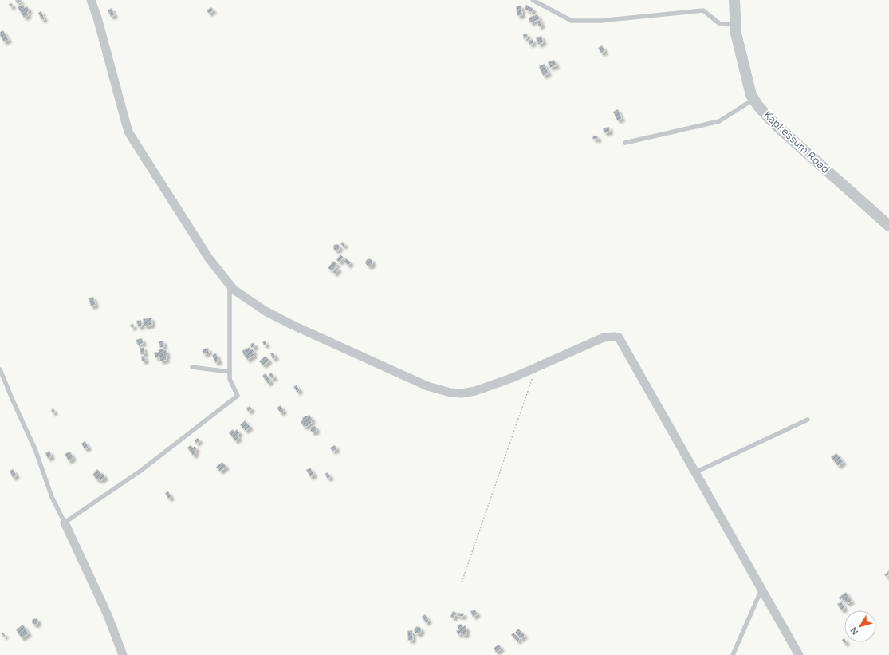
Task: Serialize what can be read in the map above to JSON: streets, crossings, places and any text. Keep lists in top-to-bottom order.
{
  "streets": {
    "street": ["Kapkessum Road"]
  },
  "north": "bottom left"
}
